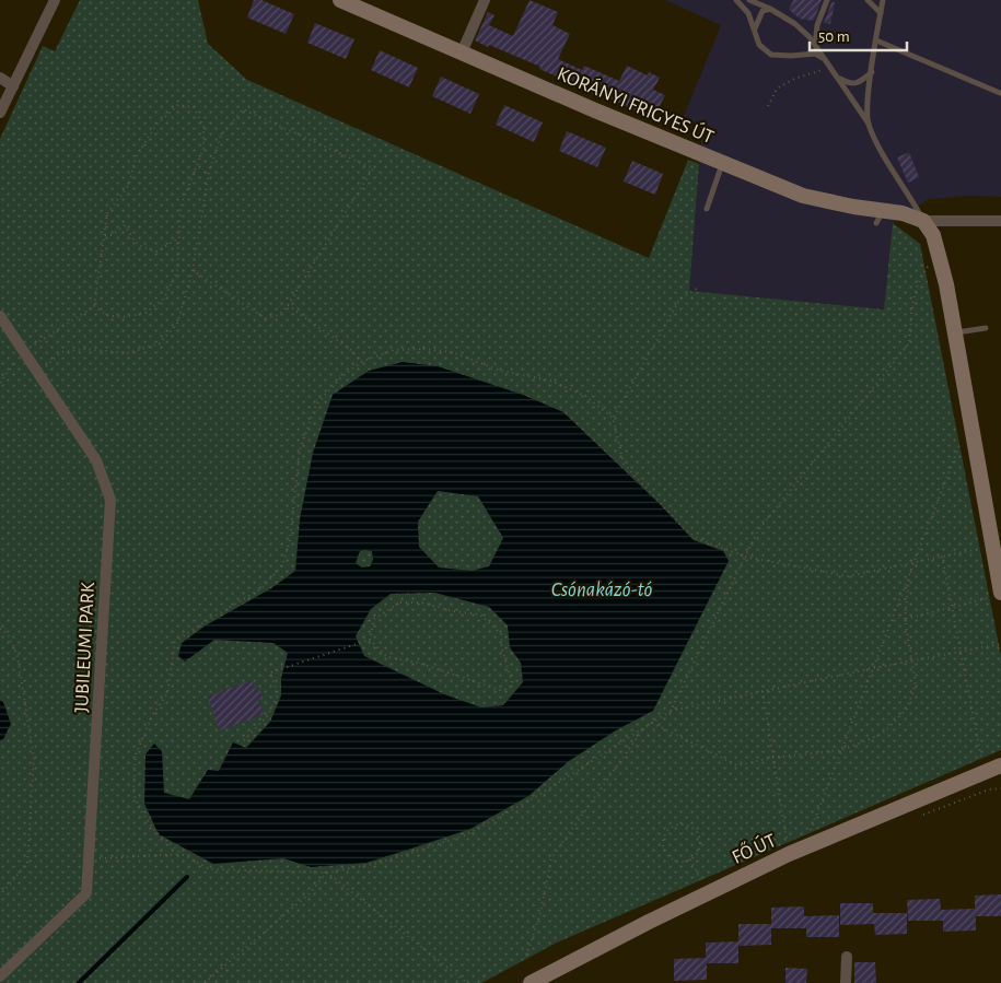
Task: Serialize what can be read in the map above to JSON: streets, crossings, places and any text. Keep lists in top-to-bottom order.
{
  "streets": {
    "main road": ["KORÁNYI FRIGYES ÚT", "FŐ ÚT"],
    "street": ["JUBILEUMI PARK"]
  },
  "water": ["Csónakázó-tó"],
  "scale_bar": "50 m"
}
